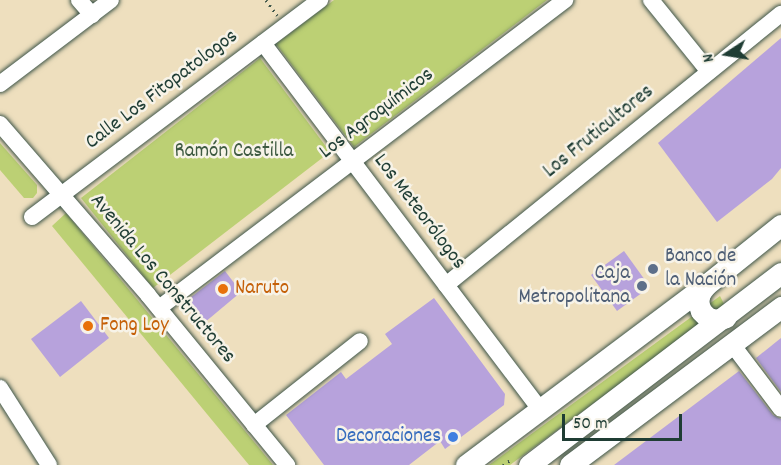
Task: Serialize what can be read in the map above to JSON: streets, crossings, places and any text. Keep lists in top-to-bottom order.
{
  "streets": {
    "street": [
      "Calle Los Fitopatologos",
      "Los Agroquímicos",
      "Los Fruticultores",
      "Los Meteorólogos",
      "Avenida Los Constructores"
    ]
  },
  "crossings": [
    ["Calle Los Fitopatologos", "Los Meteorólogos"],
    ["Calle Los Fitopatologos", "Avenida Los Constructores"],
    ["Los Agroquímicos", "Los Meteorólogos"],
    ["Los Agroquímicos", "Avenida Los Constructores"],
    ["Los Fruticultores", "Los Meteorólogos"]
  ],
  "parks": ["Ramón Castilla"],
  "places": [
    "Banco de la Nación",
    "Caja Metropolitana",
    "Naruto",
    "Fong Loy",
    "Decoraciones"
  ],
  "scale_bar": "50 m",
  "north": "left"
}
